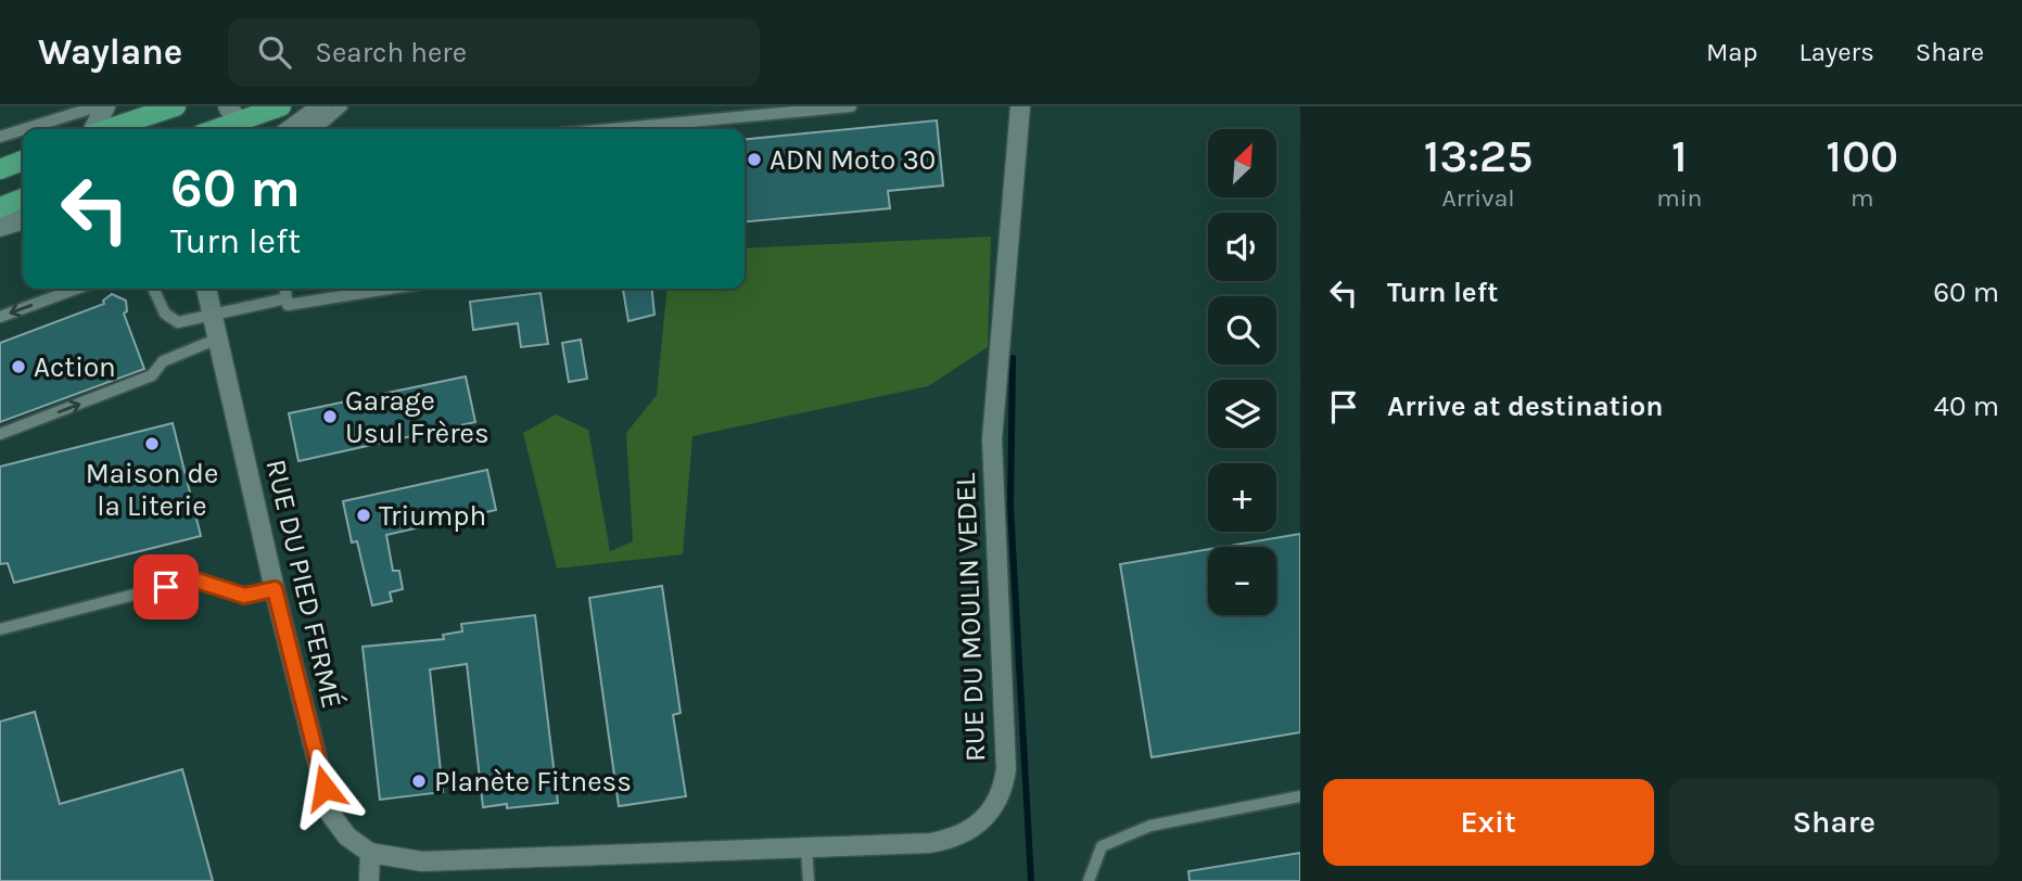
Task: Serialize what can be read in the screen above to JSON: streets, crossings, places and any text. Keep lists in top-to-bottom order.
{
  "streets": {
    "street": ["RUE DU PIED FERMÉ", "RUE DU MOULIN VEDEL"]
  },
  "crossings": [
    ["RUE DU PIED FERMÉ", "RUE DU MOULIN VEDEL"]
  ],
  "places": [
    "ADN Moto 30",
    "Action",
    "Garage Usul Frères",
    "Maison de la Literie",
    "Triumph",
    "Planète Fitness"
  ],
  "north": "top right",
  "page": {
    "header": "Waylane",
    "search": "Search here",
    "nav": ["Map", "Layers", "Share"],
    "eta": [
      "13:25",
      "Arrival",
      "1",
      "min",
      "100",
      "m"
    ],
    "map_buttons": ["+", "−"],
    "turn": ["60 m", "Turn left"],
    "list": [
      {
        "name": "Turn left",
        "value": "60 m"
      },
      {
        "name": "Arrive at destination",
        "value": "40 m"
      }
    ],
    "buttons": ["Exit", "Share"]
  }
}
